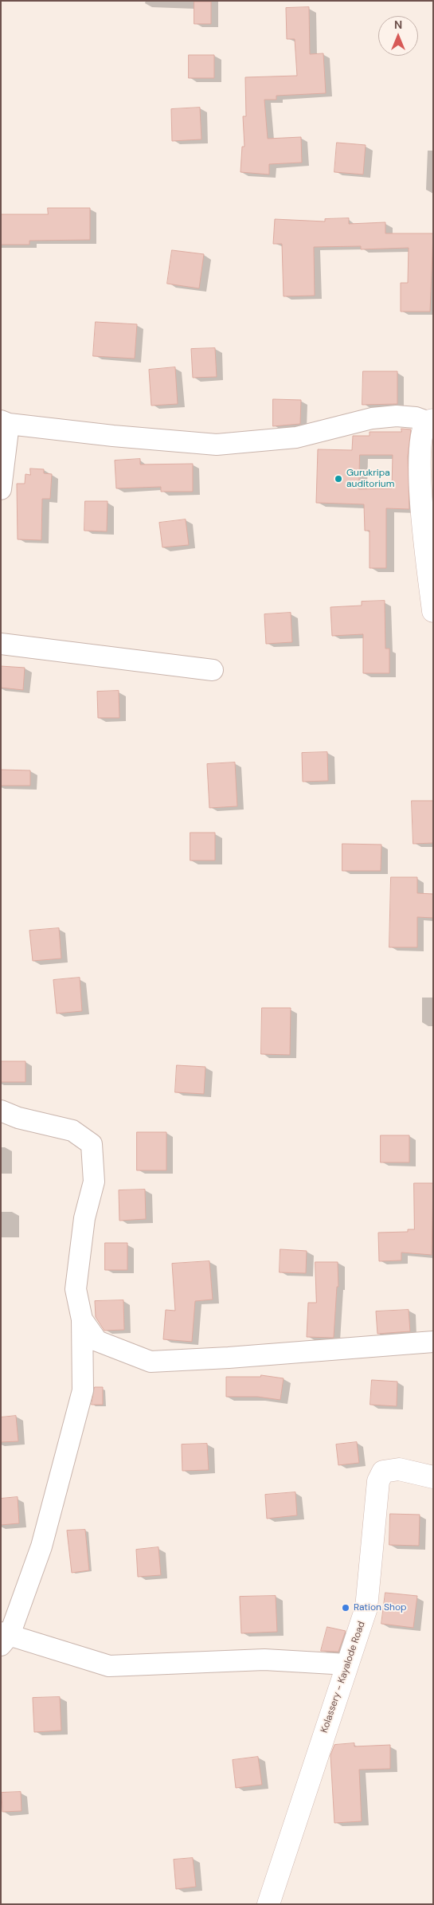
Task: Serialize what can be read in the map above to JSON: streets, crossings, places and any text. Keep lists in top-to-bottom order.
{
  "streets": {
    "main road": ["Kolassery - Kayalode Road"]
  },
  "places": ["Gurukripa auditorium", "Ration Shop"],
  "north": "top"
}
